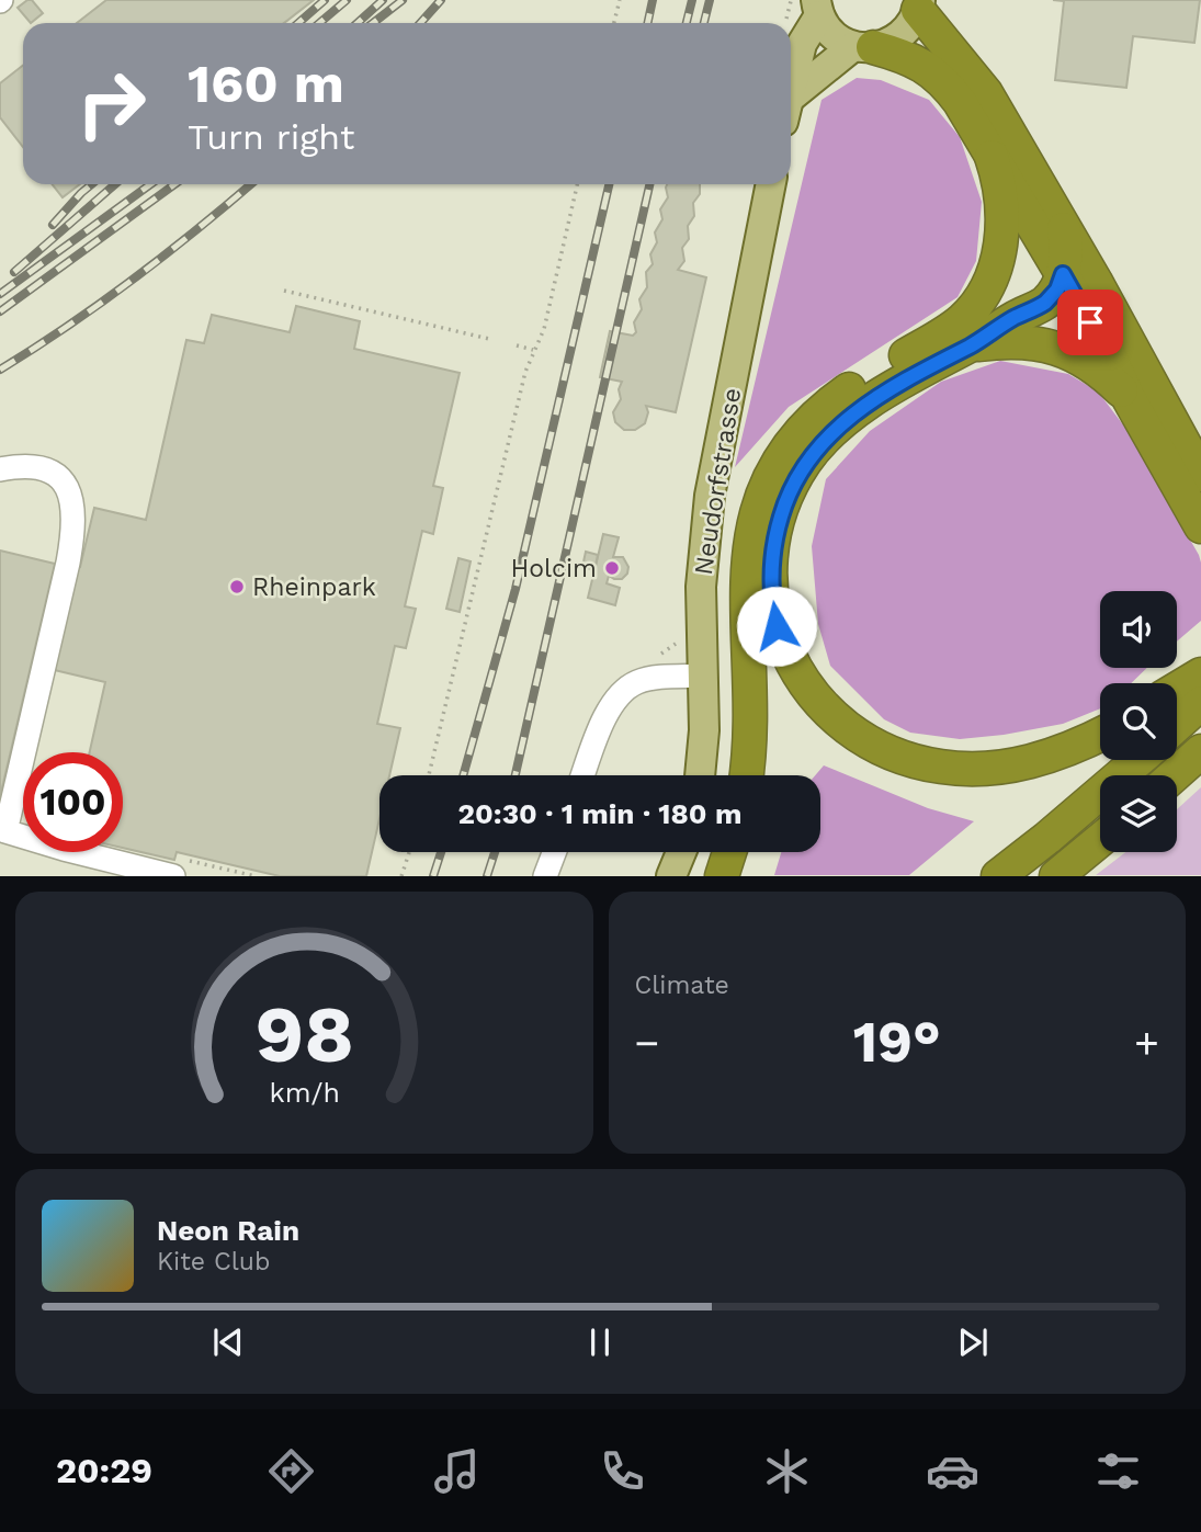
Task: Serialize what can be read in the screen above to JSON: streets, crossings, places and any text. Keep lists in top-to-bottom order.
{
  "streets": {
    "main road": ["Neudorfstrasse"]
  },
  "places": ["Holcim", "Rheinpark"],
  "page": {
    "turn": ["160 m", "Turn right"],
    "limit": "100",
    "trip": "20:30 · 1 min · 180 m",
    "tile": "Climate",
    "heat": ["−", "19°", "+"],
    "song": ["Neon Rain", "Kite Club"],
    "tabs": "20:29",
    "gauge": ["98", "km/h"]
  }
}
